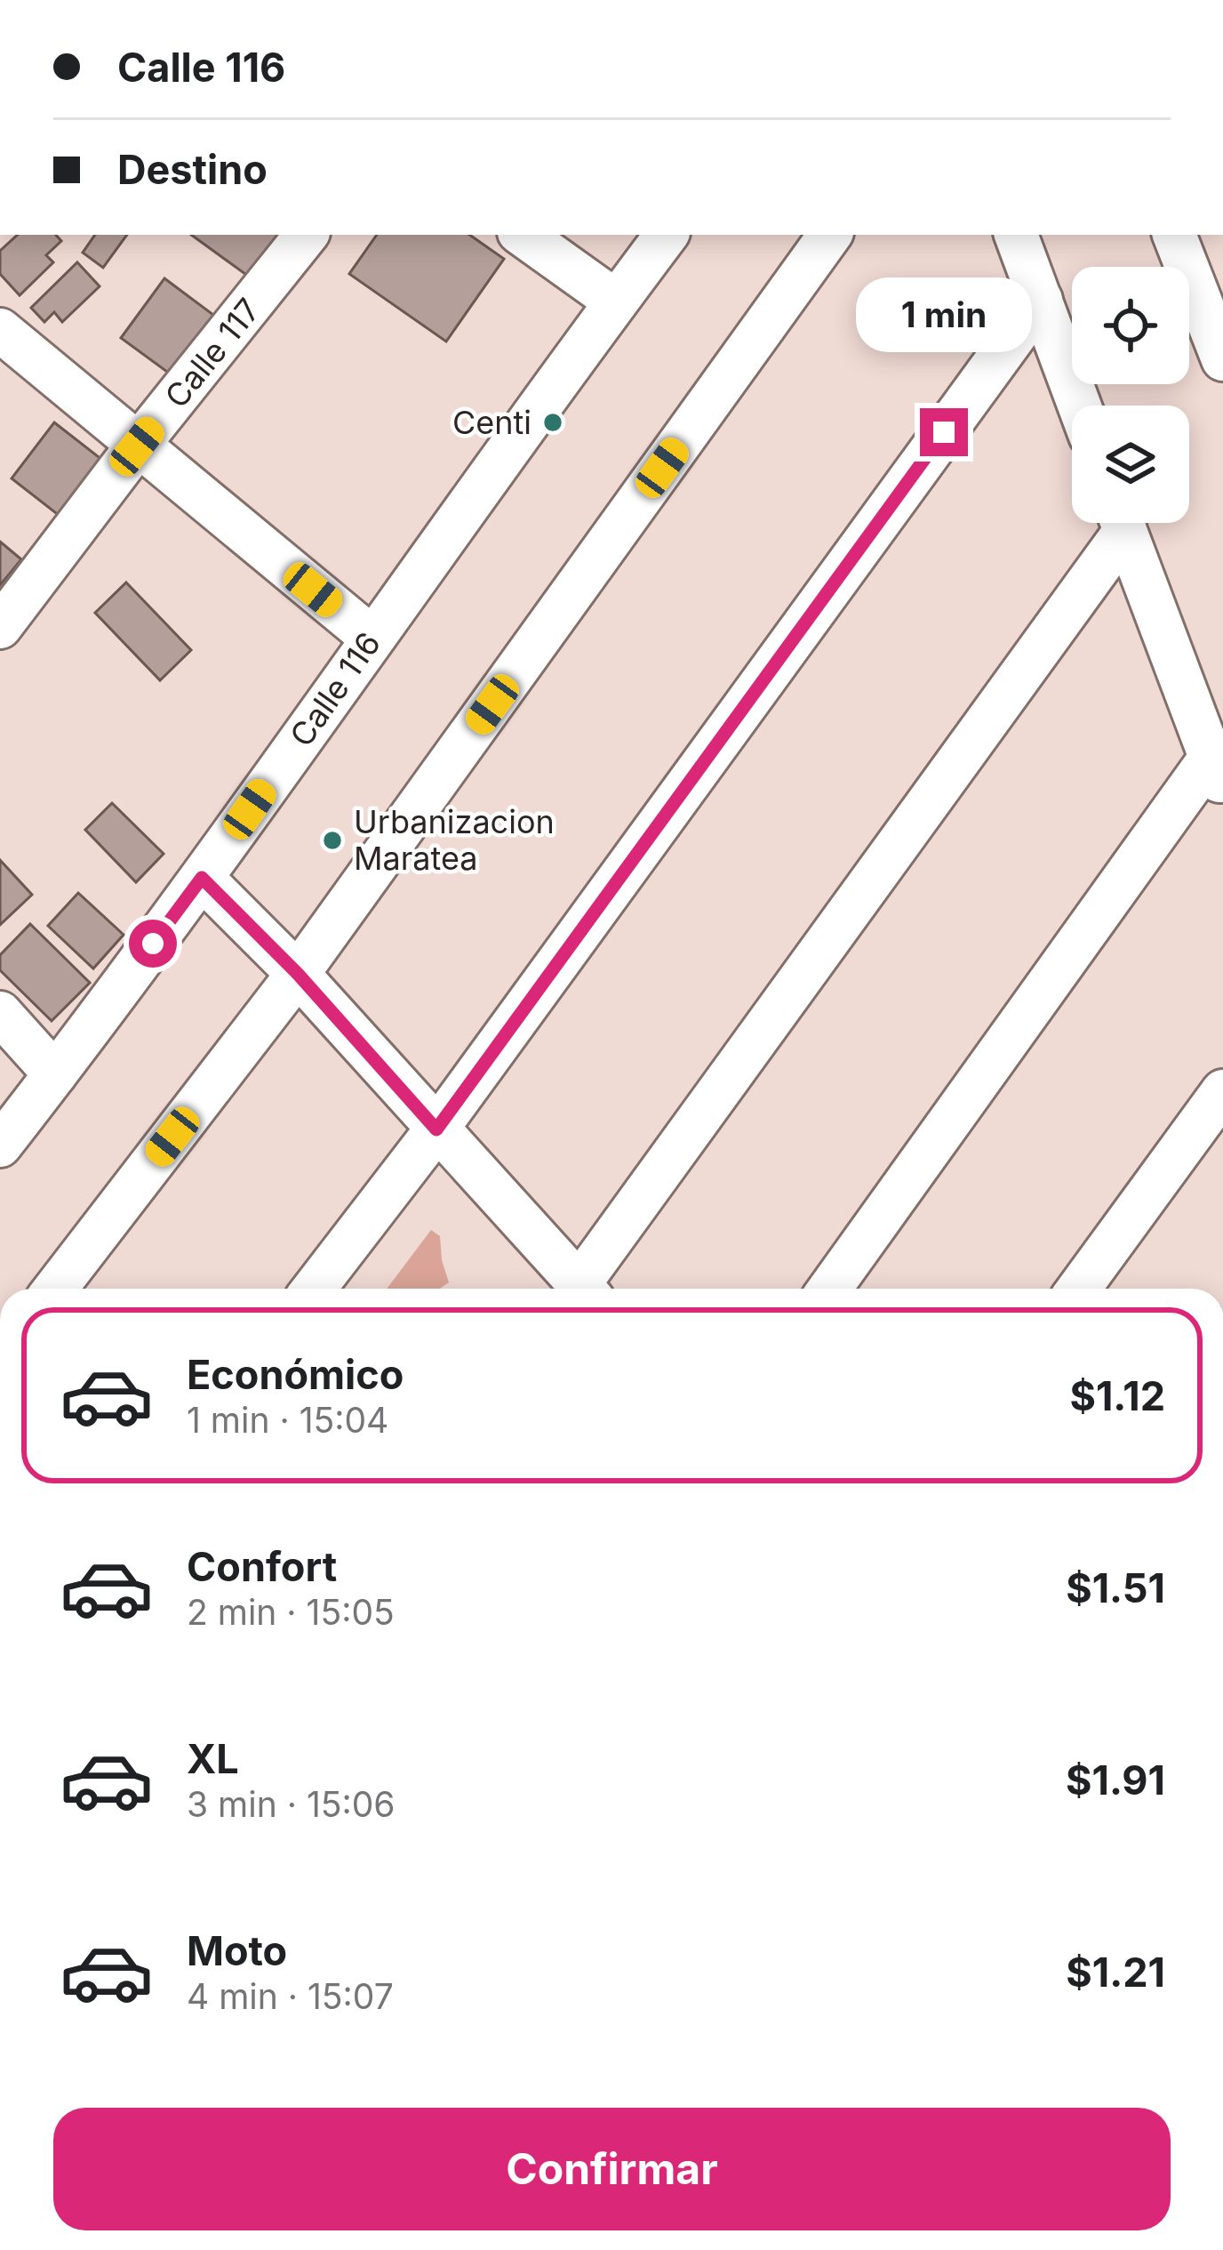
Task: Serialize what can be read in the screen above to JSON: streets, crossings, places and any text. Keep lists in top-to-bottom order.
{
  "streets": {
    "street": ["Calle 117", "Calle 116"]
  },
  "places": ["Centi", "Urbanizacion Maratea"],
  "page": {
    "banner": ["Calle 116", "Destino"],
    "bubble": "1 min",
    "list": [
      {
        "name": "Económico",
        "note": "1 min · 15:04",
        "value": "$1.12"
      },
      {
        "name": "Confort",
        "note": "2 min · 15:05",
        "value": "$1.51"
      },
      {
        "name": "XL",
        "note": "3 min · 15:06",
        "value": "$1.91"
      },
      {
        "name": "Moto",
        "note": "4 min · 15:07",
        "value": "$1.21"
      }
    ],
    "buttons": "Confirmar"
  }
}
